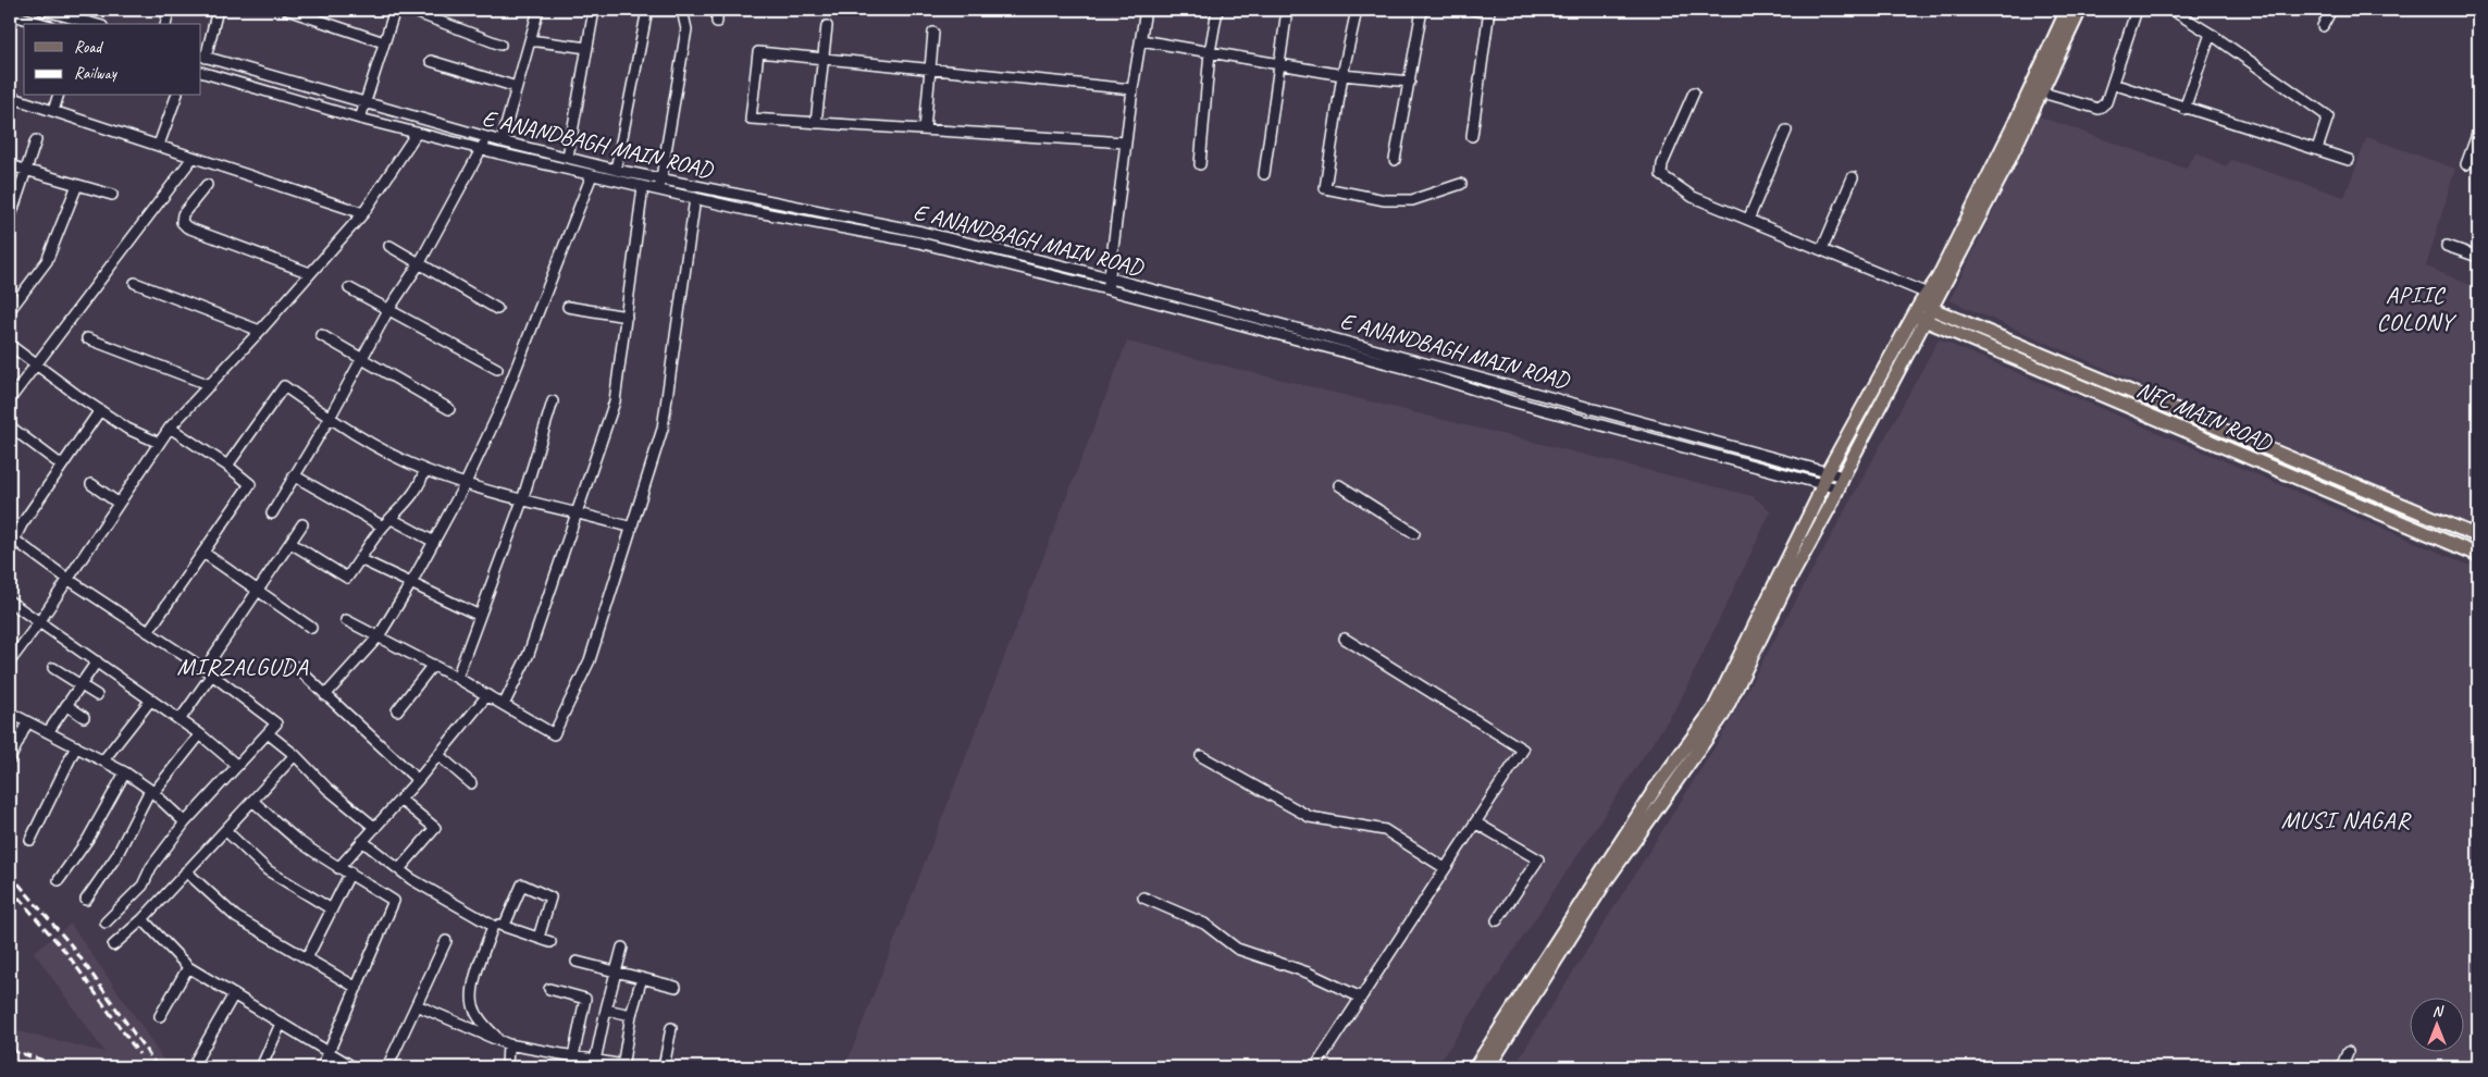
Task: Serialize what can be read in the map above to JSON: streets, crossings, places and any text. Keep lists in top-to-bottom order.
{
  "streets": {
    "main road": ["NFC MAIN ROAD"],
    "street": ["E ANANDBAGH MAIN ROAD"]
  },
  "districts": ["APIIC COLONY", "MIRZALGUDA", "MUSI NAGAR"],
  "legend": ["Road", "Railway"],
  "north": "top"
}
